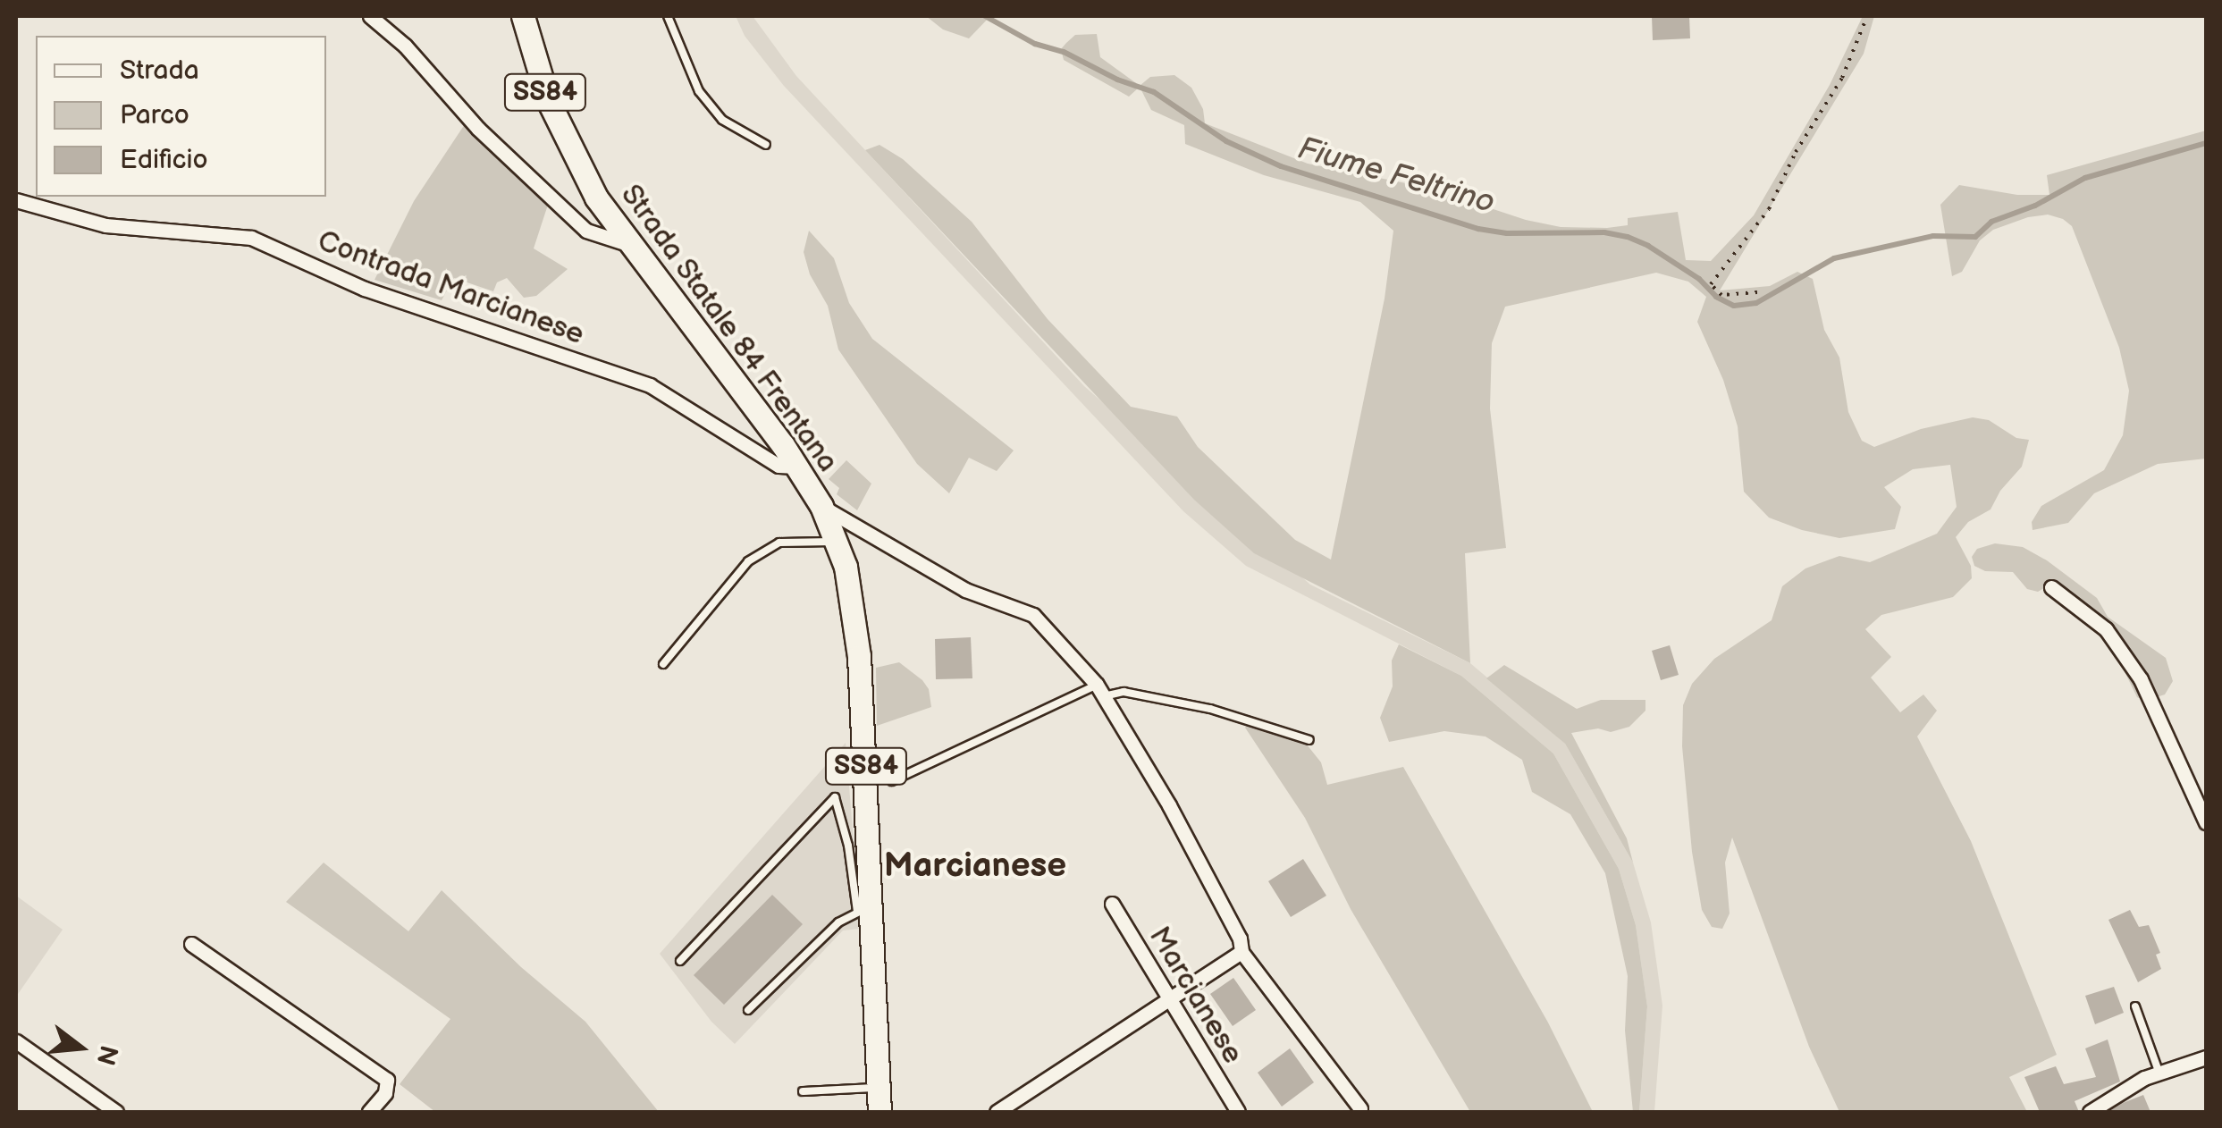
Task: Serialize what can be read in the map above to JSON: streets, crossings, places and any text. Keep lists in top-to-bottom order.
{
  "streets": {
    "main road": ["SS84", "Strada Statale 84 Frentana"],
    "street": ["Contrada Marcianese", "Marcianese"]
  },
  "crossings": [
    ["Contrada Marcianese", "Strada Statale 84 Frentana"]
  ],
  "districts": ["Marcianese"],
  "water": ["Fiume Feltrino"],
  "legend": ["Strada", "Parco", "Edificio"],
  "north": "right"
}
